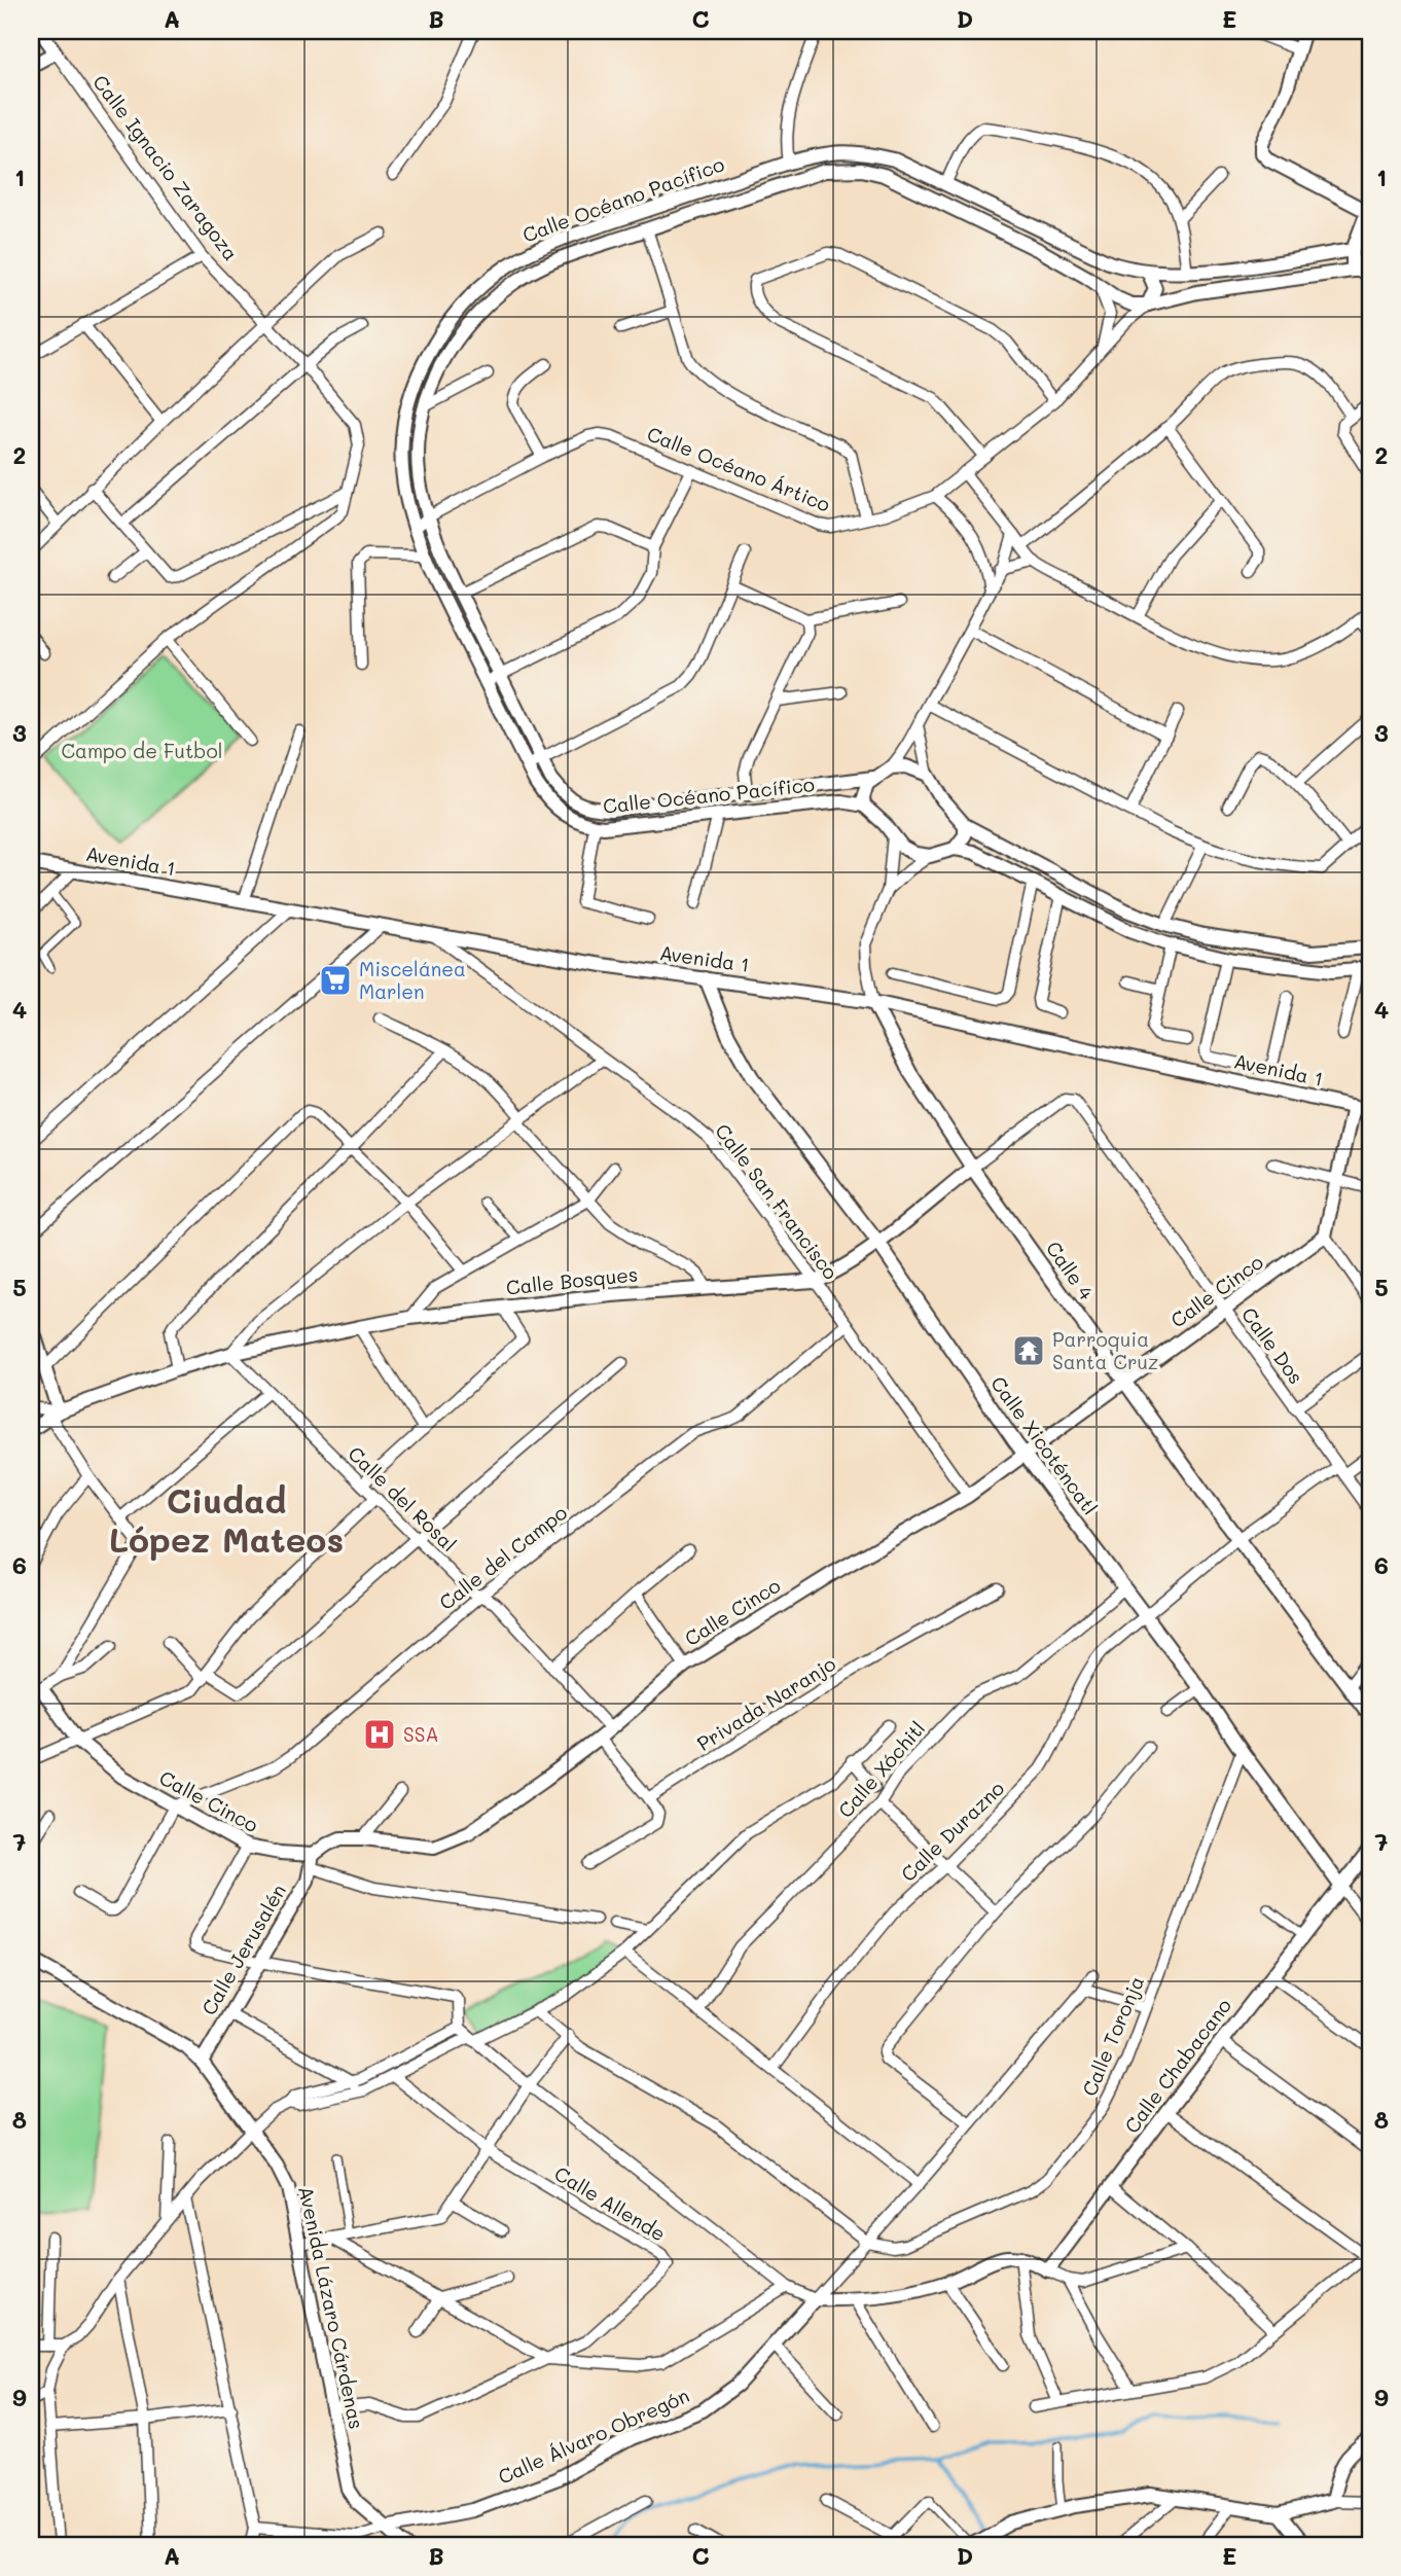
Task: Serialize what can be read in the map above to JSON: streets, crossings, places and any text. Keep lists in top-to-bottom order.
{
  "streets": {
    "street": [
      "Calle Ignacio Zaragoza",
      "Calle Océano Pacífico",
      "Calle Océano Ártico",
      "Avenida 1",
      "Calle San Francisco",
      "Calle 4",
      "Calle Bosques",
      "Calle Cinco",
      "Calle Dos",
      "Calle Xicoténcatl",
      "Calle del Rosal",
      "Calle del Campo",
      "Privada Naranjo",
      "Calle Xóchitl",
      "Calle Durazno",
      "Calle Jerusalén",
      "Calle Toronja",
      "Calle Chabacano",
      "Calle Allende",
      "Avenida Lázaro Cárdenas",
      "Calle Álvaro Obregón"
    ]
  },
  "crossings": [
    ["Calle Océano Pacífico", "Calle Océano Ártico"],
    ["Avenida 1", "Calle San Francisco"],
    ["Avenida 1", "Calle 4"],
    ["Avenida 1", "Calle Xicoténcatl"],
    ["Calle San Francisco", "Calle Bosques"],
    ["Calle San Francisco", "Calle Cinco"],
    ["Calle San Francisco", "Calle del Campo"],
    ["Calle 4", "Calle Bosques"],
    ["Calle 4", "Calle Cinco"],
    ["Calle 4", "Calle Durazno"],
    ["Calle Bosques", "Calle Dos"],
    ["Calle Bosques", "Calle Xicoténcatl"],
    ["Calle Bosques", "Calle del Rosal"],
    ["Calle Cinco", "Calle Dos"],
    ["Calle Cinco", "Calle Xicoténcatl"],
    ["Calle Cinco", "Calle del Rosal"],
    ["Calle Cinco", "Calle del Campo"],
    ["Calle Cinco", "Calle Jerusalén"],
    ["Calle Dos", "Calle Durazno"],
    ["Calle Xicoténcatl", "Calle Xóchitl"],
    ["Calle Xicoténcatl", "Calle Durazno"],
    ["Calle Xicoténcatl", "Calle Toronja"],
    ["Calle Xicoténcatl", "Calle Chabacano"],
    ["Calle del Rosal", "Calle del Campo"],
    ["Calle Jerusalén", "Avenida Lázaro Cárdenas"],
    ["Calle Allende", "Avenida Lázaro Cárdenas"],
    ["Avenida Lázaro Cárdenas", "Calle Álvaro Obregón"]
  ],
  "districts": ["Ciudad López Mateos"],
  "parks": ["Campo de Futbol"],
  "places": {
    "supermarket": ["Miscelánea Marlen"],
    "temple": ["Parroquia Santa Cruz"],
    "hospital": ["SSA"]
  },
  "grid": {
    "columns": [
      "A",
      "B",
      "C",
      "D",
      "E"
    ],
    "rows": [
      "1",
      "2",
      "3",
      "4",
      "5",
      "6",
      "7",
      "8",
      "9"
    ]
  }
}
